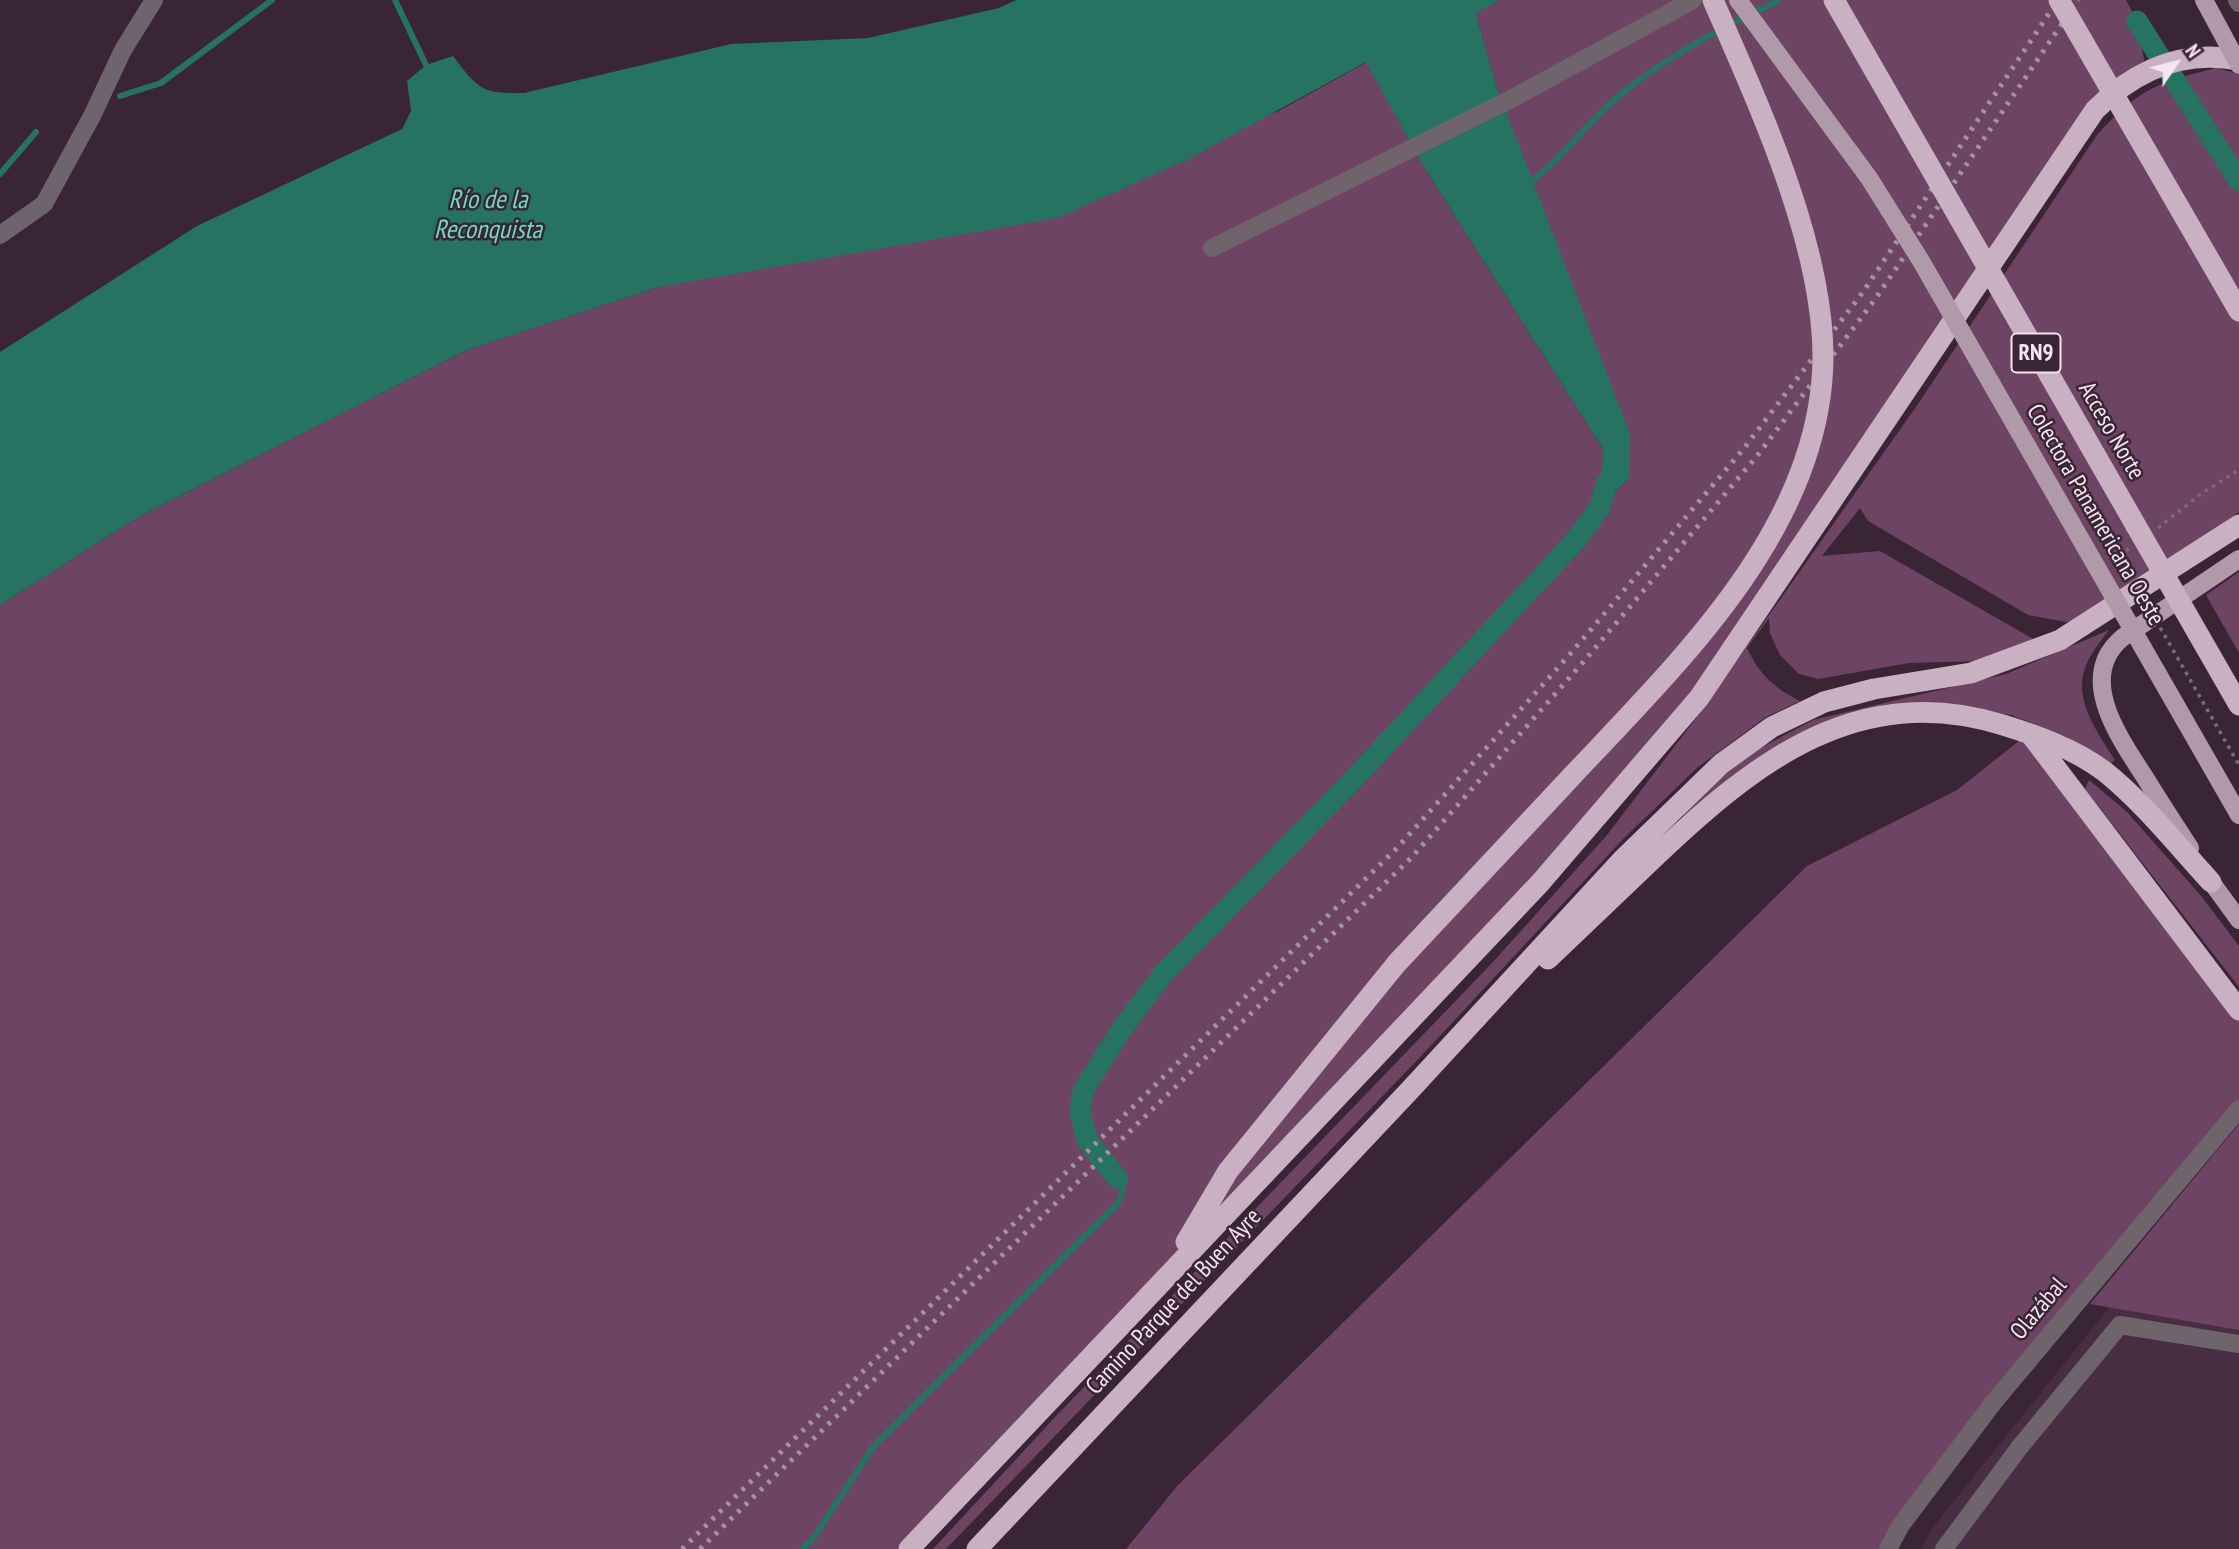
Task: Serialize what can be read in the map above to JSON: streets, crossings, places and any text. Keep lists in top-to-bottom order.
{
  "streets": {
    "highway": ["RN9", "Acceso Norte", "Camino Parque del Buen Ayre"],
    "main road": ["Colectora Panamericana Oeste"],
    "street": ["Olazábal"]
  },
  "water": ["Río de la Reconquista"],
  "north": "top right"
}
